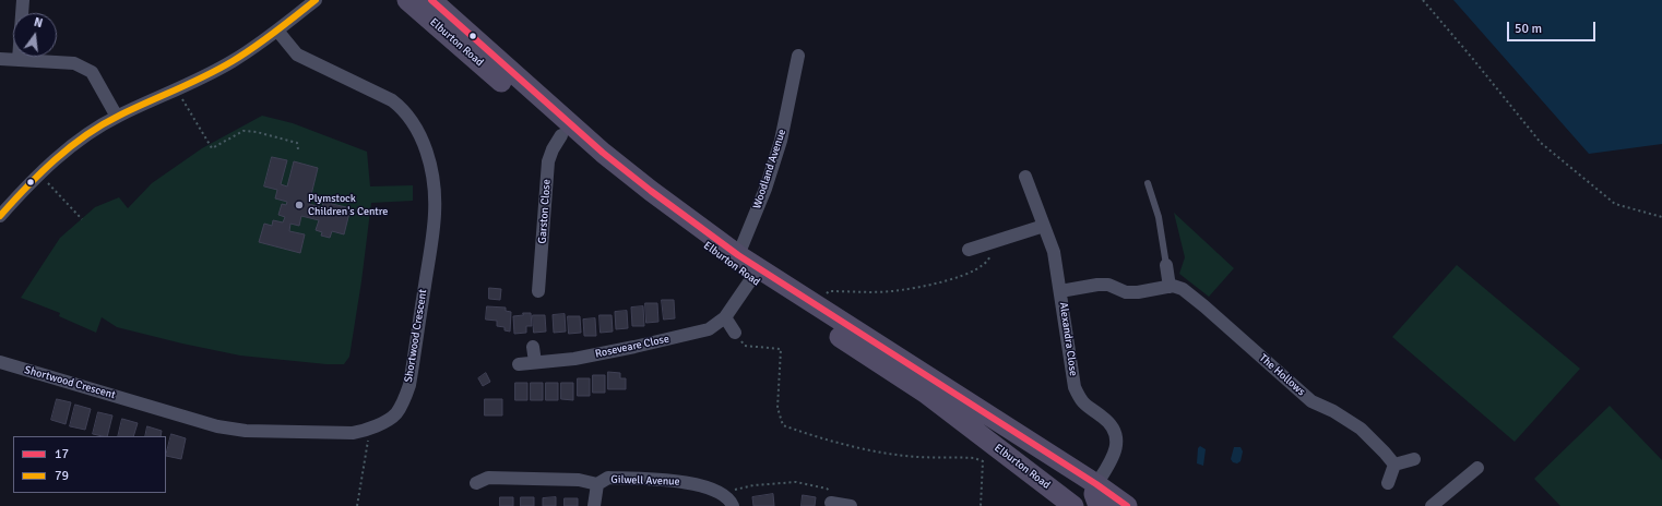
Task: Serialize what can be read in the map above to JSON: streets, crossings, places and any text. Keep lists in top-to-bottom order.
{
  "streets": {
    "main road": ["Elburton Road"],
    "street": [
      "Woodland Avenue",
      "Garston Close",
      "Shortwood Crescent",
      "Alexandra Close",
      "Roseveare Close",
      "The Hollows",
      "Gilwell Avenue"
    ]
  },
  "crossings": [
    ["Elburton Road", "Woodland Avenue"],
    ["Elburton Road", "Garston Close"],
    ["Elburton Road", "Alexandra Close"],
    ["Elburton Road", "Roseveare Close"],
    ["Alexandra Close", "The Hollows"]
  ],
  "places": ["Plymstock Children's Centre"],
  "lines": ["transit line 17", "transit line 79"],
  "legend": ["17", "79"],
  "scale_bar": "50 m",
  "north": "top"
}
